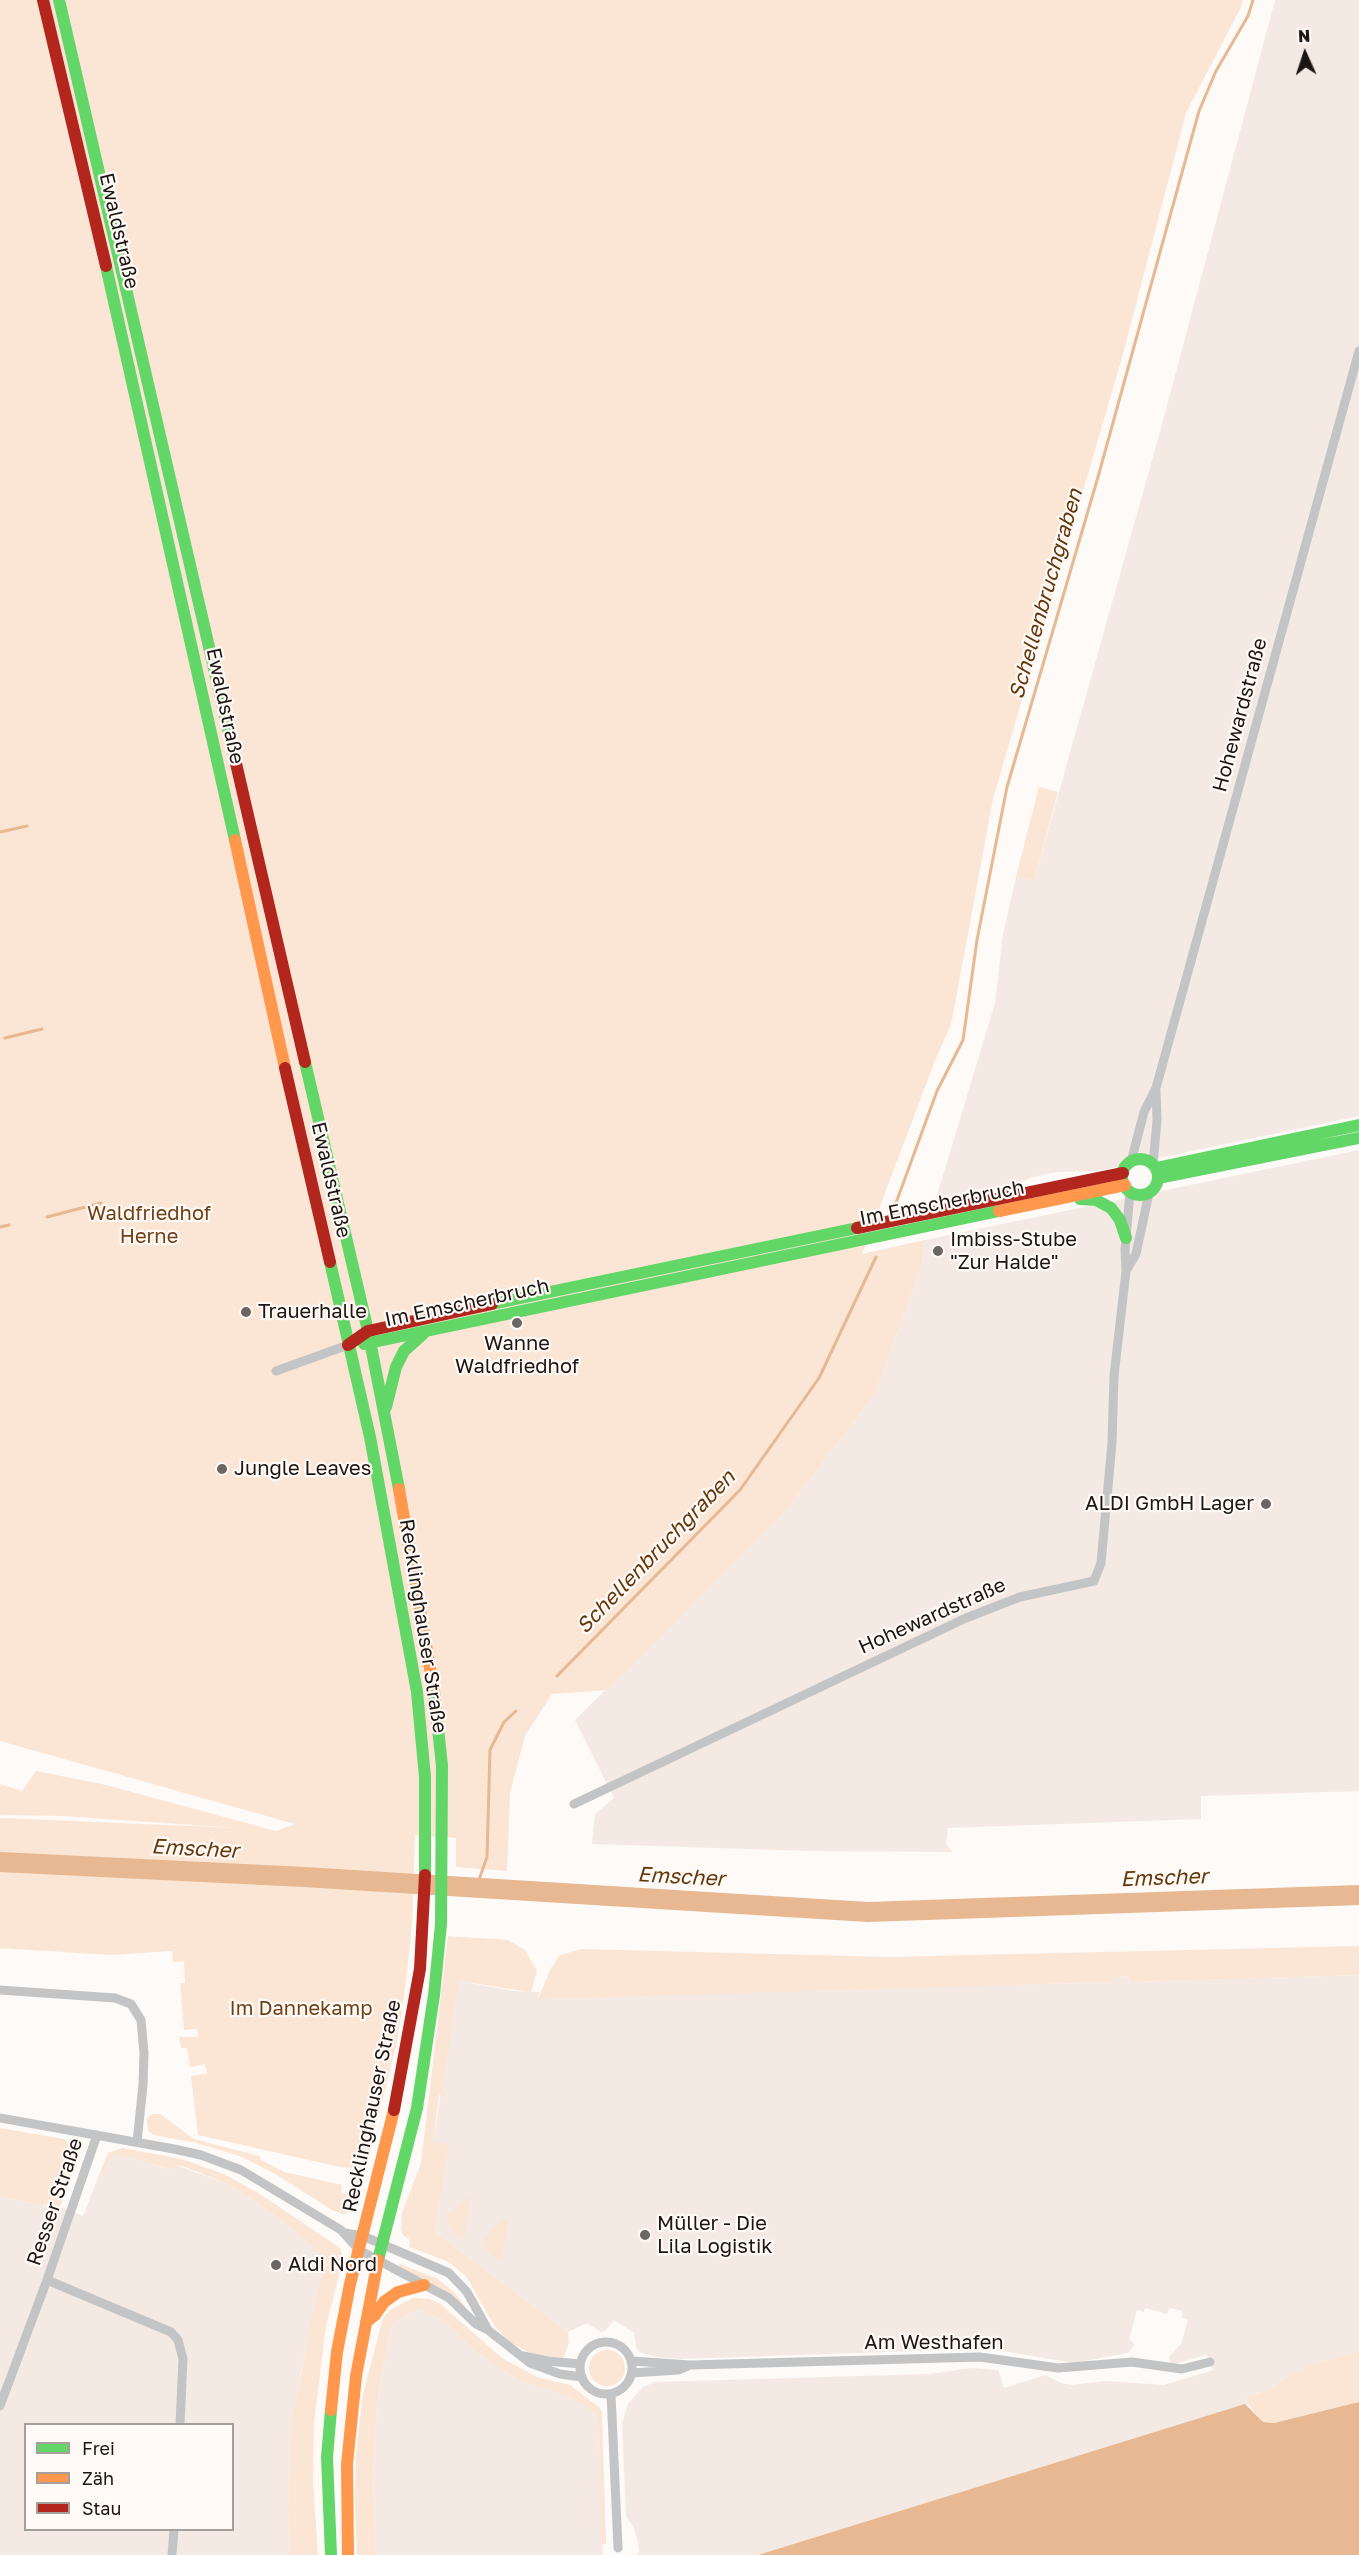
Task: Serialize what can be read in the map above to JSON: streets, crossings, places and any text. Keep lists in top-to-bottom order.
{
  "streets": {
    "main road": ["Ewaldstraße", "Im Emscherbruch", "Recklinghauser Straße"],
    "street": ["Hohewardstraße", "Resser Straße", "Am Westhafen"]
  },
  "crossings": [
    ["Ewaldstraße", "Im Emscherbruch"],
    ["Ewaldstraße", "Recklinghauser Straße"],
    ["Hohewardstraße", "Im Emscherbruch"],
    ["Im Emscherbruch", "Recklinghauser Straße"],
    ["Recklinghauser Straße", "Resser Straße"]
  ],
  "water": ["Schellenbruchgraben", "Emscher"],
  "parks": ["Waldfriedhof Herne", "Im Dannekamp"],
  "places": [
    "Imbiss-Stube \"Zur Halde\"",
    "Trauerhalle",
    "Wanne Waldfriedhof",
    "Jungle Leaves",
    "ALDI GmbH Lager",
    "Müller - Die Lila Logistik",
    "Aldi Nord"
  ],
  "legend": ["Frei", "Zäh", "Stau"],
  "north": "top"
}
